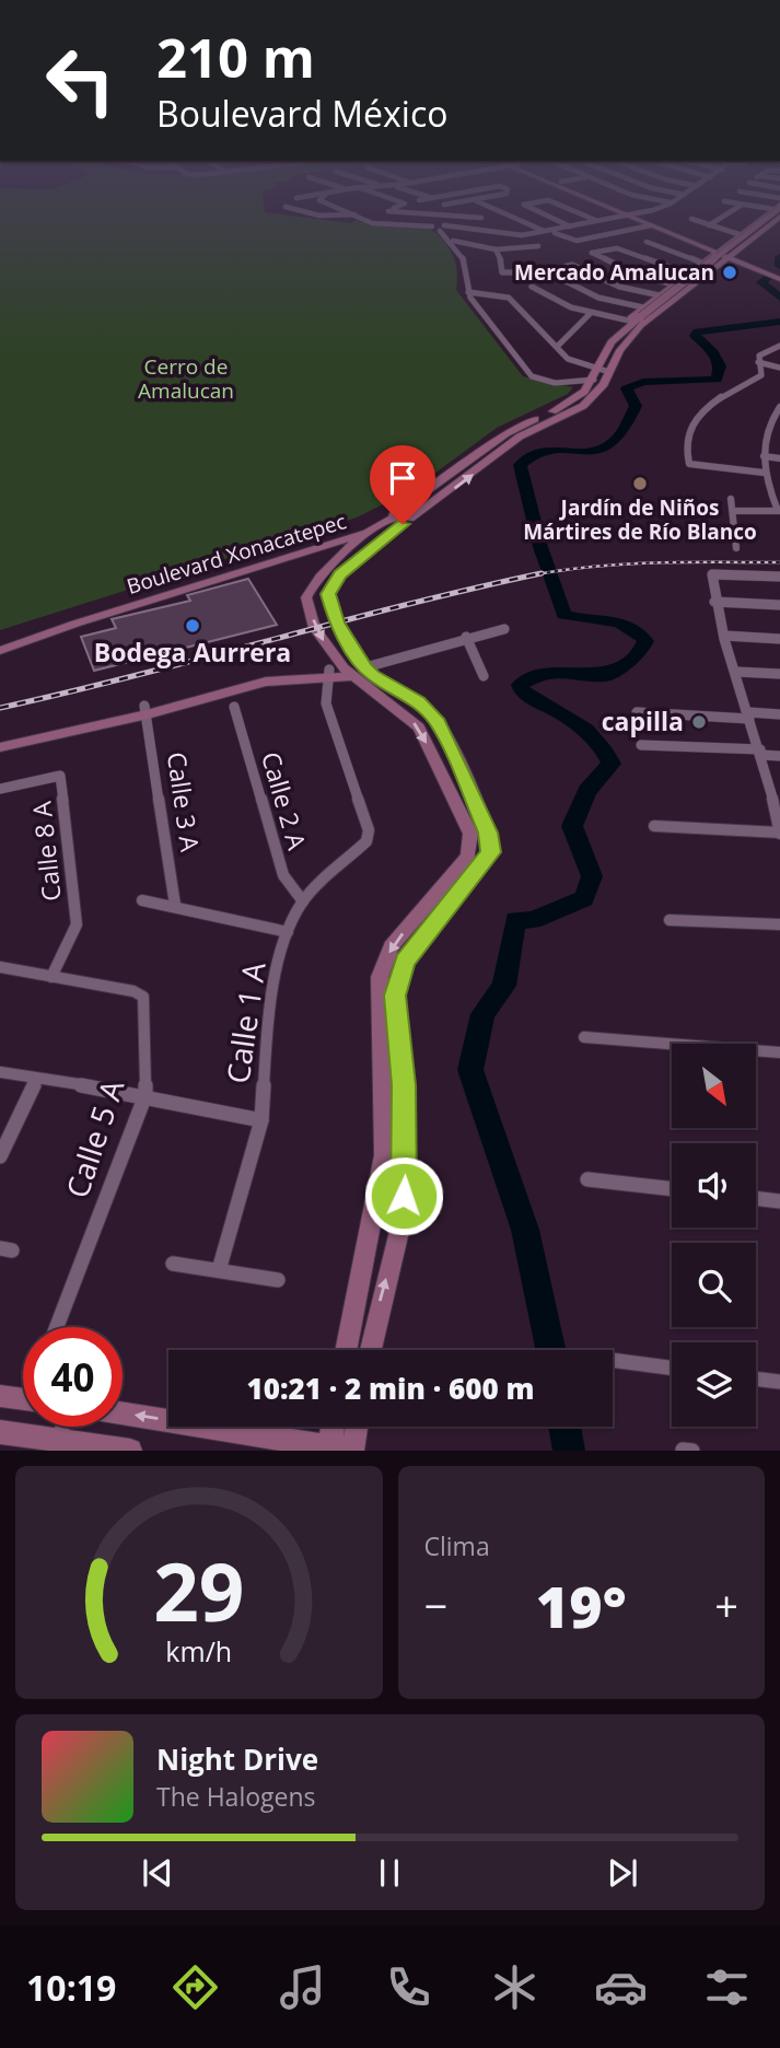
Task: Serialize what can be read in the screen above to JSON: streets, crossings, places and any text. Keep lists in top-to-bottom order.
{
  "streets": {
    "street": [
      "Boulevard Xonacatepec",
      "Calle 2 A",
      "Calle 3 A",
      "Calle 8 A",
      "Calle 1 A",
      "Calle 5 A"
    ]
  },
  "crossings": [
    ["Calle 2 A", "Calle 1 A"],
    ["Calle 8 A", "Calle 5 A"]
  ],
  "parks": ["Cerro de Amalucan"],
  "places": [
    "Mercado Amalucan",
    "Jardín de Niños Mártires de Río Blanco",
    "Bodega Aurrera",
    "capilla"
  ],
  "north": "bottom right",
  "page": {
    "turn": ["210 m", "Boulevard México"],
    "limit": "40",
    "trip": "10:21 · 2 min · 600 m",
    "tile": "Clima",
    "heat": ["−", "19°", "+"],
    "song": ["Night Drive", "The Halogens"],
    "tabs": "10:19",
    "gauge": ["29", "km/h"]
  }
}
